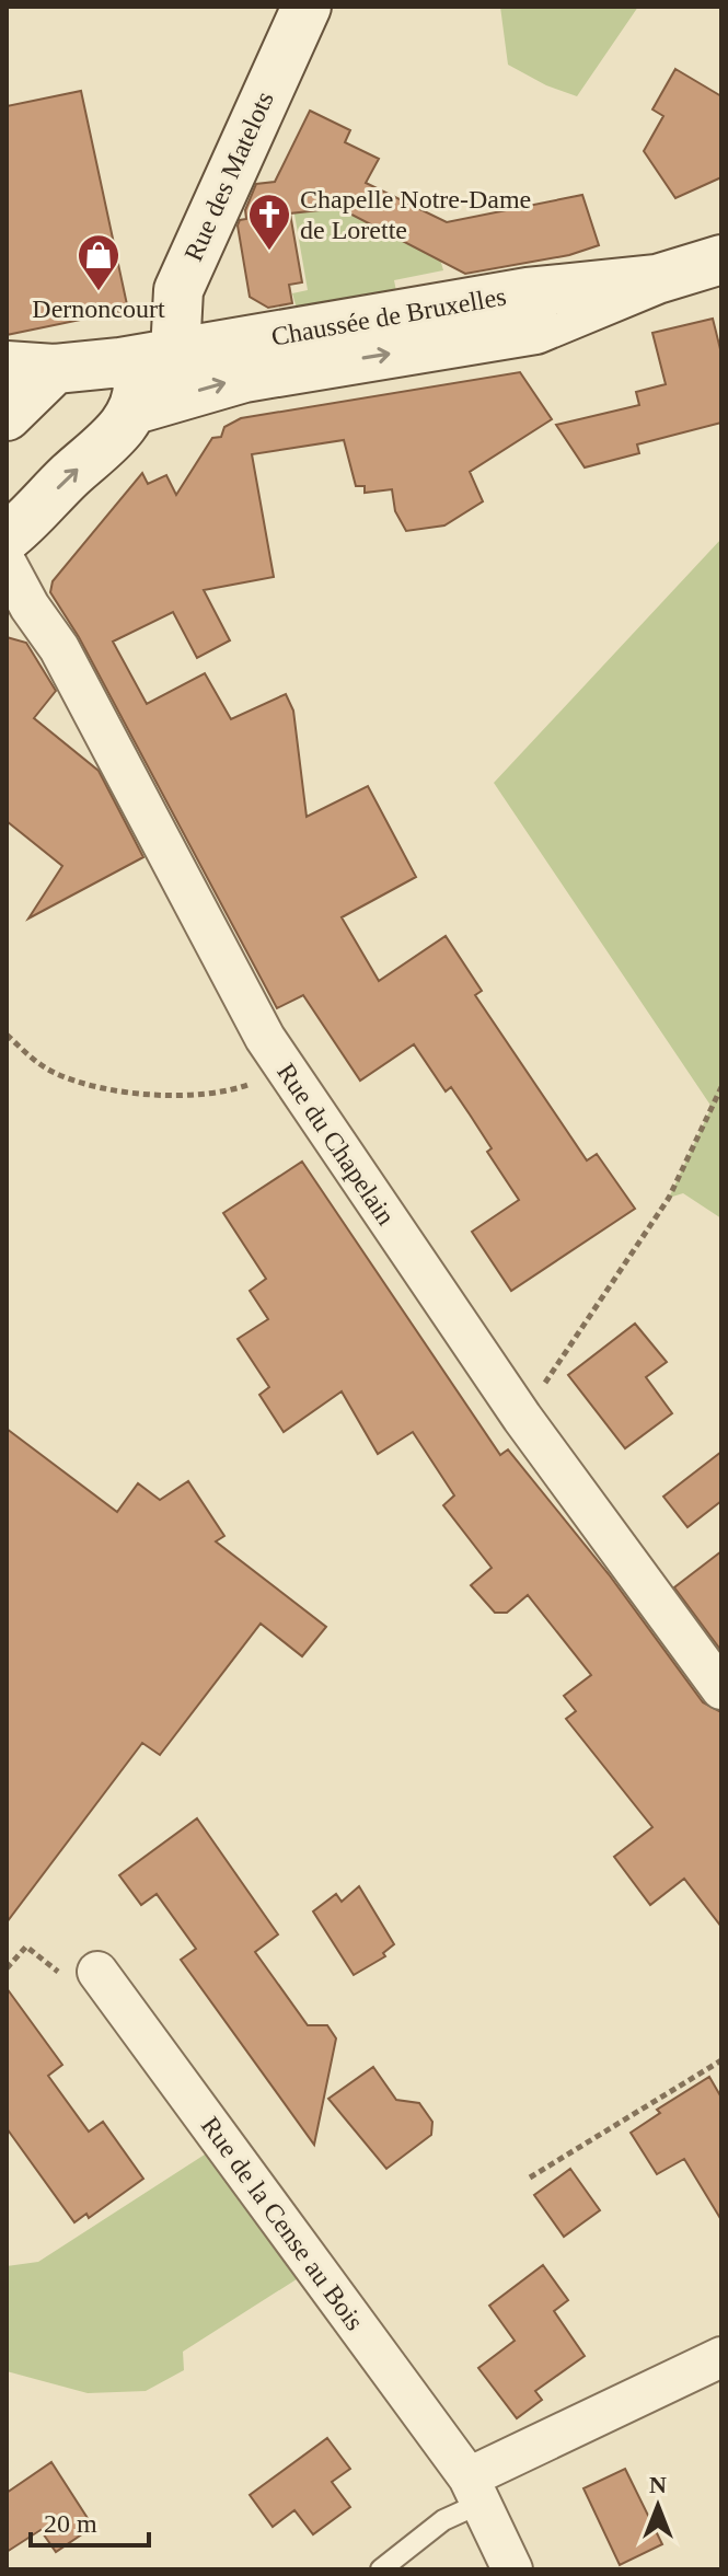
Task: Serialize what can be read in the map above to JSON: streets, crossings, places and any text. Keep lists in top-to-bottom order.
{
  "streets": {
    "street": [
      "Rue des Matelots",
      "Chaussée de Bruxelles",
      "Rue du Chapelain",
      "Rue de la Cense au Bois"
    ]
  },
  "crossings": [
    ["Rue des Matelots", "Chaussée de Bruxelles"]
  ],
  "places": {
    "church": ["Chapelle Notre-Dame de Lorette"],
    "shop": ["Dernoncourt"]
  },
  "scale_bar": "20 m",
  "north": "top"
}
